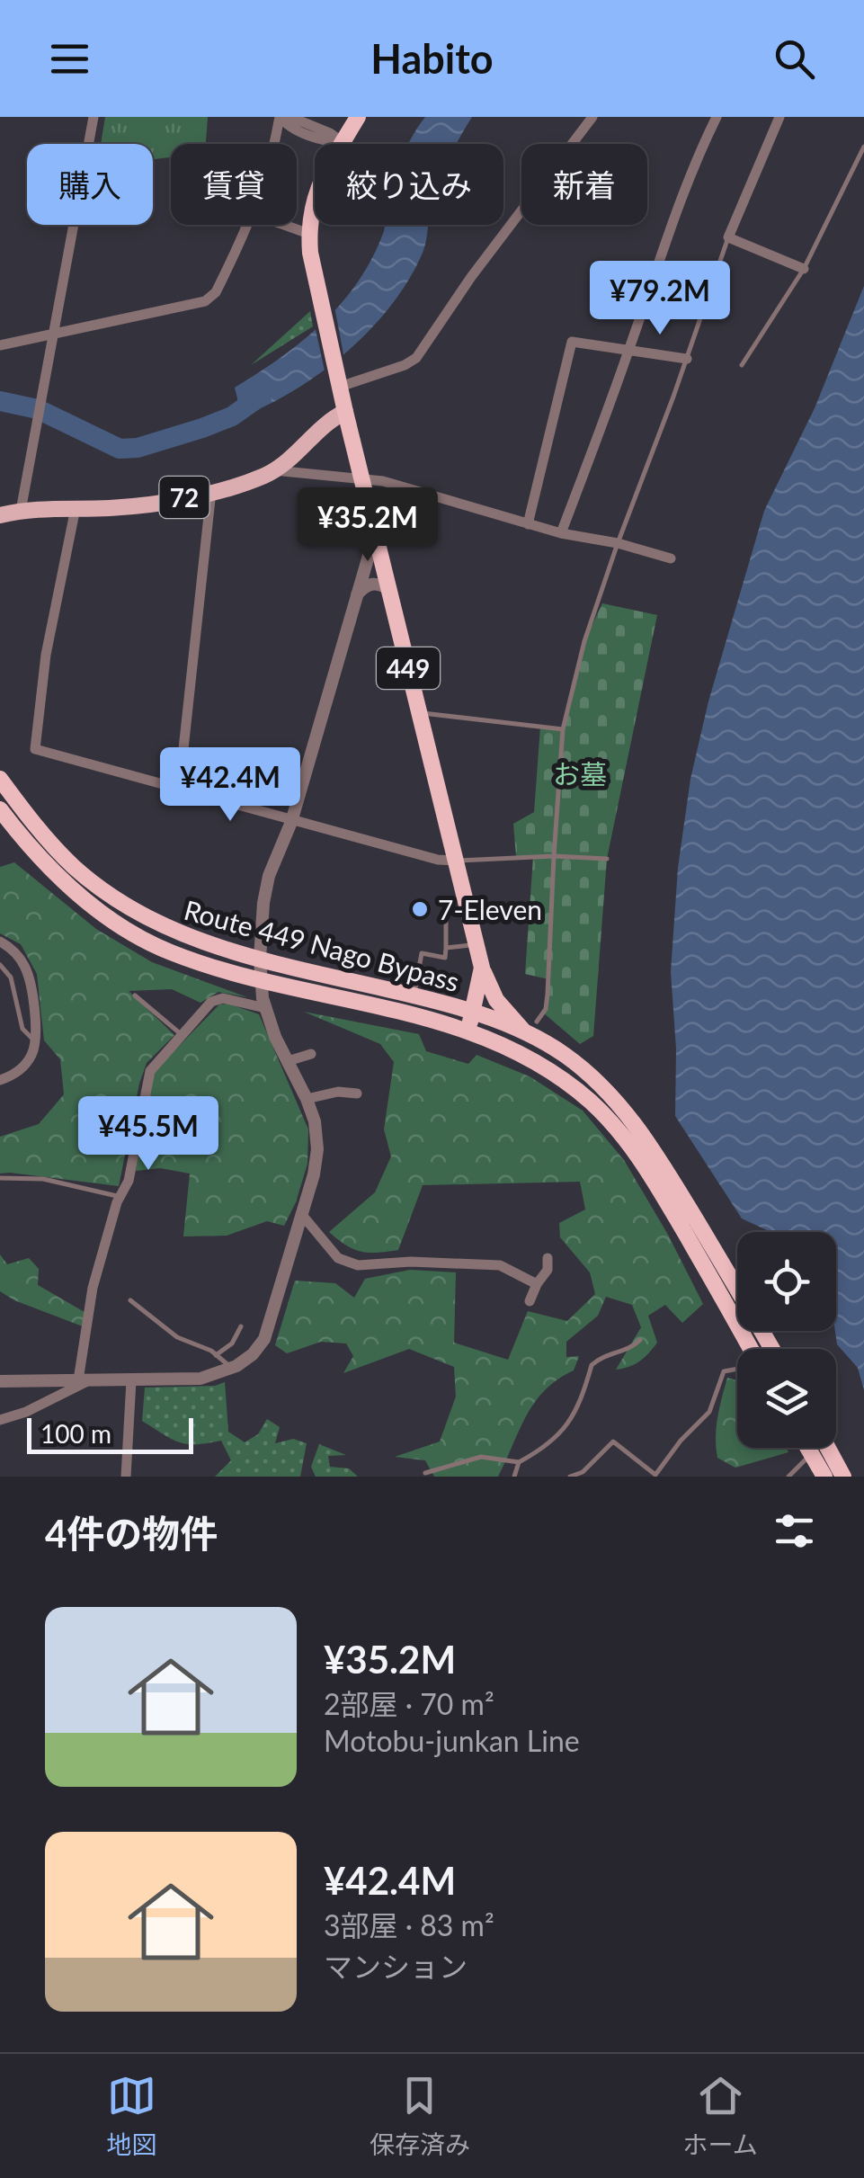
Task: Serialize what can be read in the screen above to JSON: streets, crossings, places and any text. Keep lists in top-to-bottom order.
{
  "streets": {
    "highway": ["449", "Route 449 Nago Bypass"],
    "main road": ["72"]
  },
  "crossings": [
    ["72", "449"],
    ["449", "Route 449 Nago Bypass"]
  ],
  "parks": ["お墓"],
  "places": ["7-Eleven"],
  "scale_bar": "100 m",
  "page": {
    "header": "Habito",
    "chip": [
      "購入",
      "賃貸",
      "絞り込み",
      "新着"
    ],
    "price": [
      "¥79.2M",
      "¥35.2M",
      "¥42.4M",
      "¥45.5M"
    ],
    "scale": "100 m",
    "heading": "4件の物件",
    "list": [
      {
        "name": "¥35.2M",
        "note": "2部屋 · 70 m² · Motobu-junkan Line"
      },
      {
        "name": "¥42.4M",
        "note": "3部屋 · 83 m² · マンション"
      }
    ],
    "tabs": ["地図", "保存済み", "ホーム"]
  }
}
